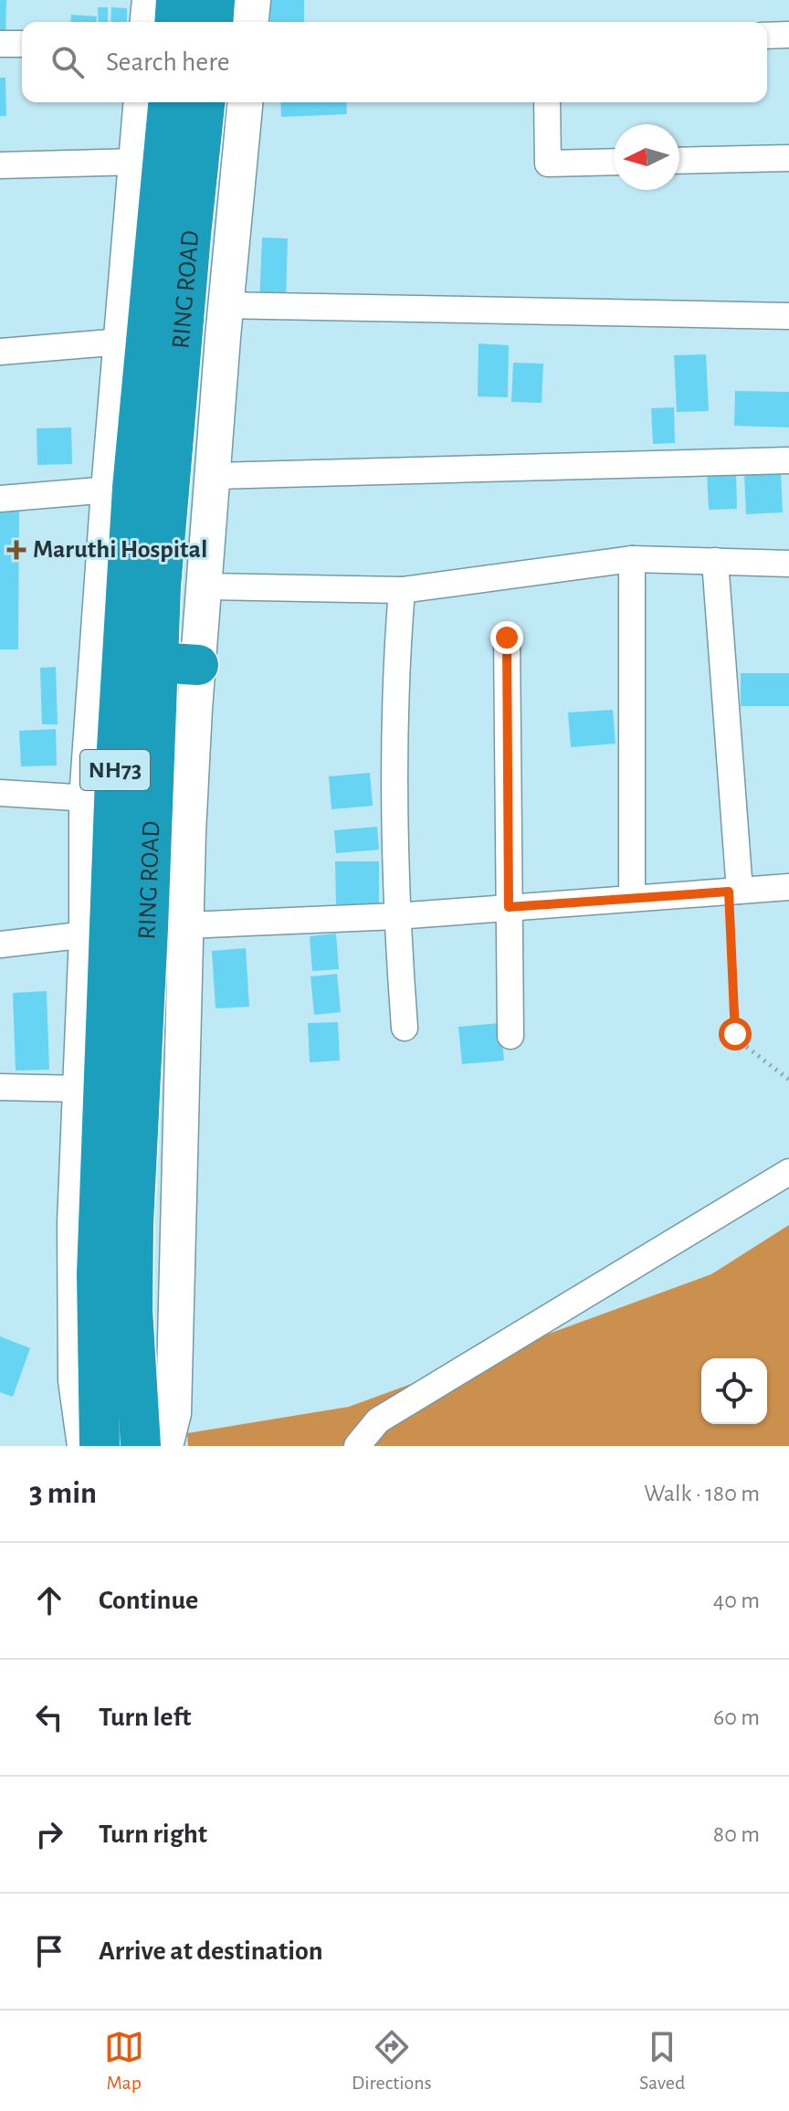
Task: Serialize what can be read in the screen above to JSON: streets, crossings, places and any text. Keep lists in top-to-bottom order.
{
  "streets": {
    "highway": ["RING ROAD", "NH73"]
  },
  "places": {
    "health": ["Maruthi Hospital"]
  },
  "north": "left",
  "page": {
    "search": "Search here",
    "heading": ["3 min", "Walk · 180 m"],
    "list": [
      ["Continue", "40 m"],
      ["Turn left", "60 m"],
      ["Turn right", "80 m"],
      "Arrive at destination"
    ],
    "nav": ["Map", "Directions", "Saved"]
  }
}
